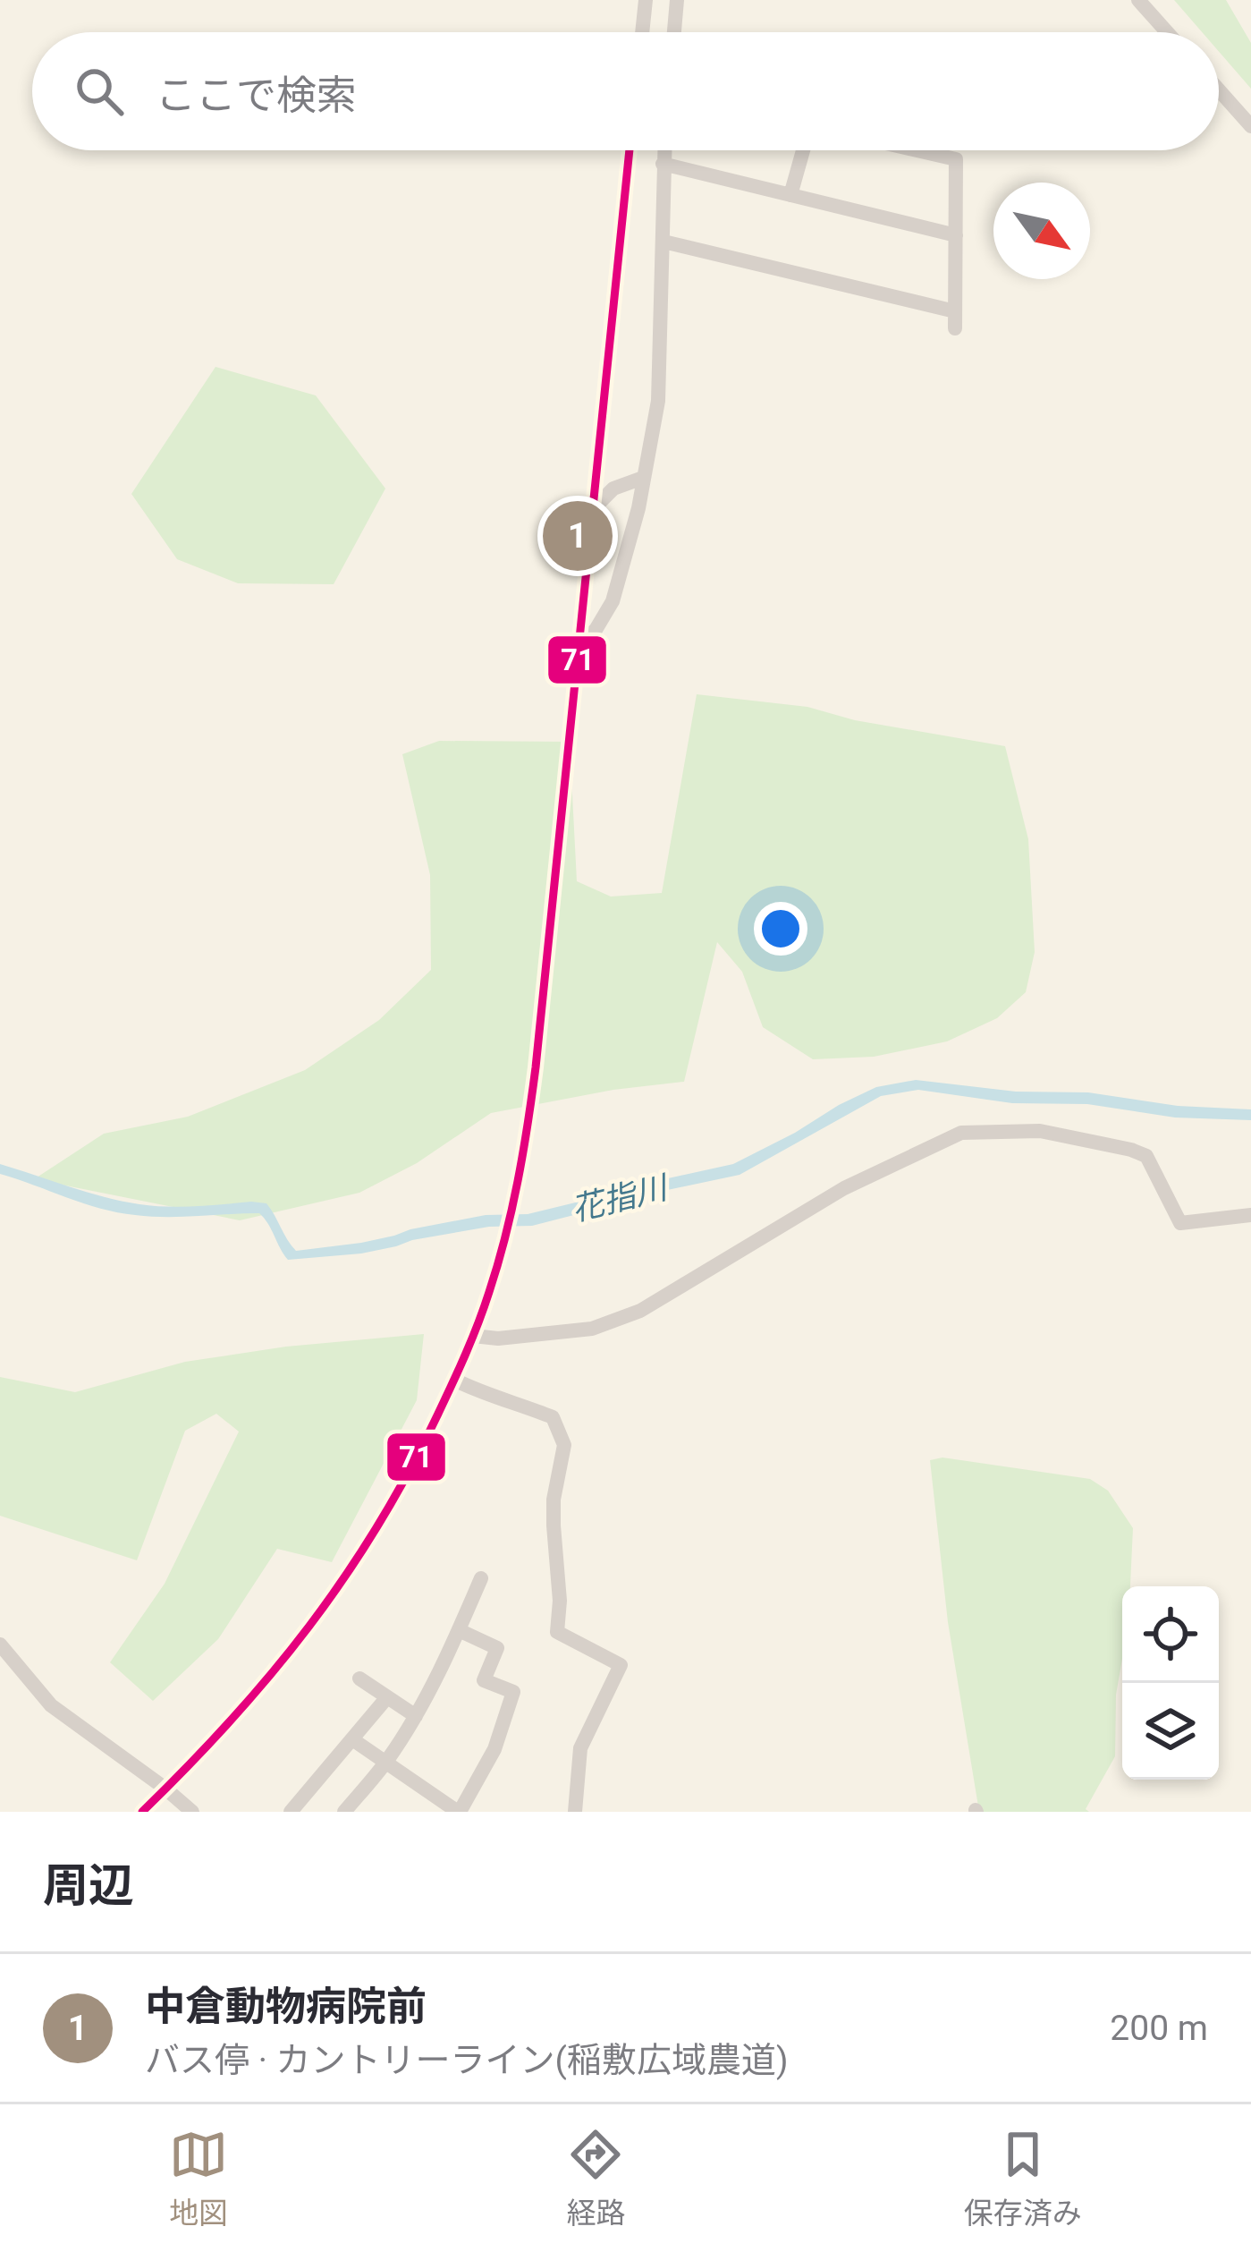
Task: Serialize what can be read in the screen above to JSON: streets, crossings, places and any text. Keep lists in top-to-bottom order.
{
  "water": ["花指川"],
  "lines": ["transit line 71"],
  "north": "bottom right",
  "page": {
    "search": "ここで検索",
    "pins": "1",
    "heading": "周辺",
    "list": [
      {
        "mark": "1",
        "name": "中倉動物病院前",
        "note": "バス停 · カントリーライン(稲敷広域農道)",
        "value": "200 m"
      }
    ],
    "nav": ["地図", "経路", "保存済み"]
  }
}
